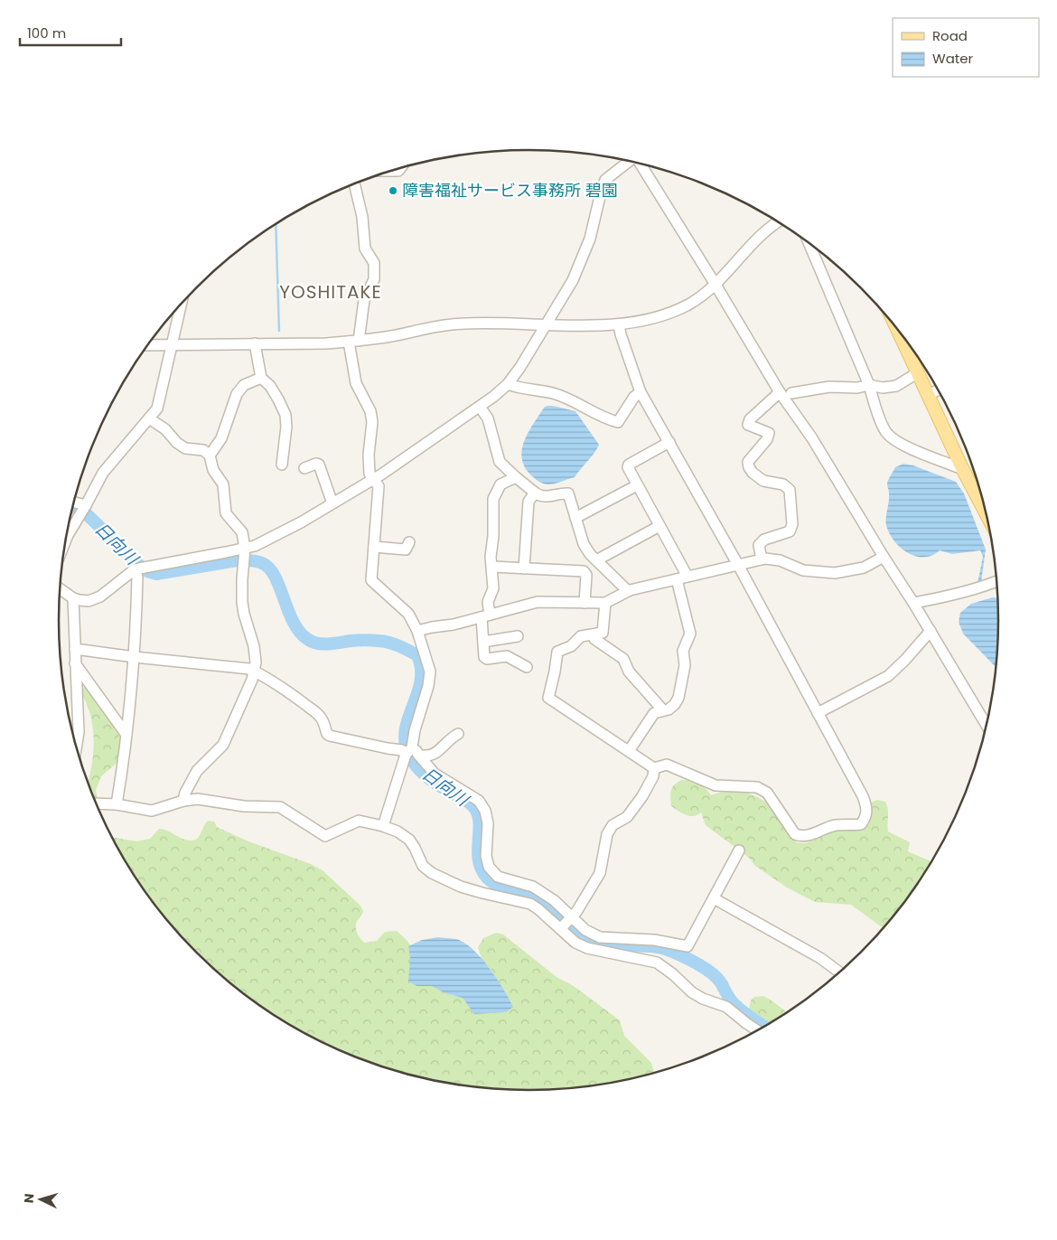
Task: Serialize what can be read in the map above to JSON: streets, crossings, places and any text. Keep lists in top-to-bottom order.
{
  "districts": ["YOSHITAKE"],
  "water": ["日向川"],
  "places": ["障害福祉サービス事務所 碧園"],
  "legend": ["Road", "Water"],
  "scale_bar": "100 m",
  "north": "left"
}
